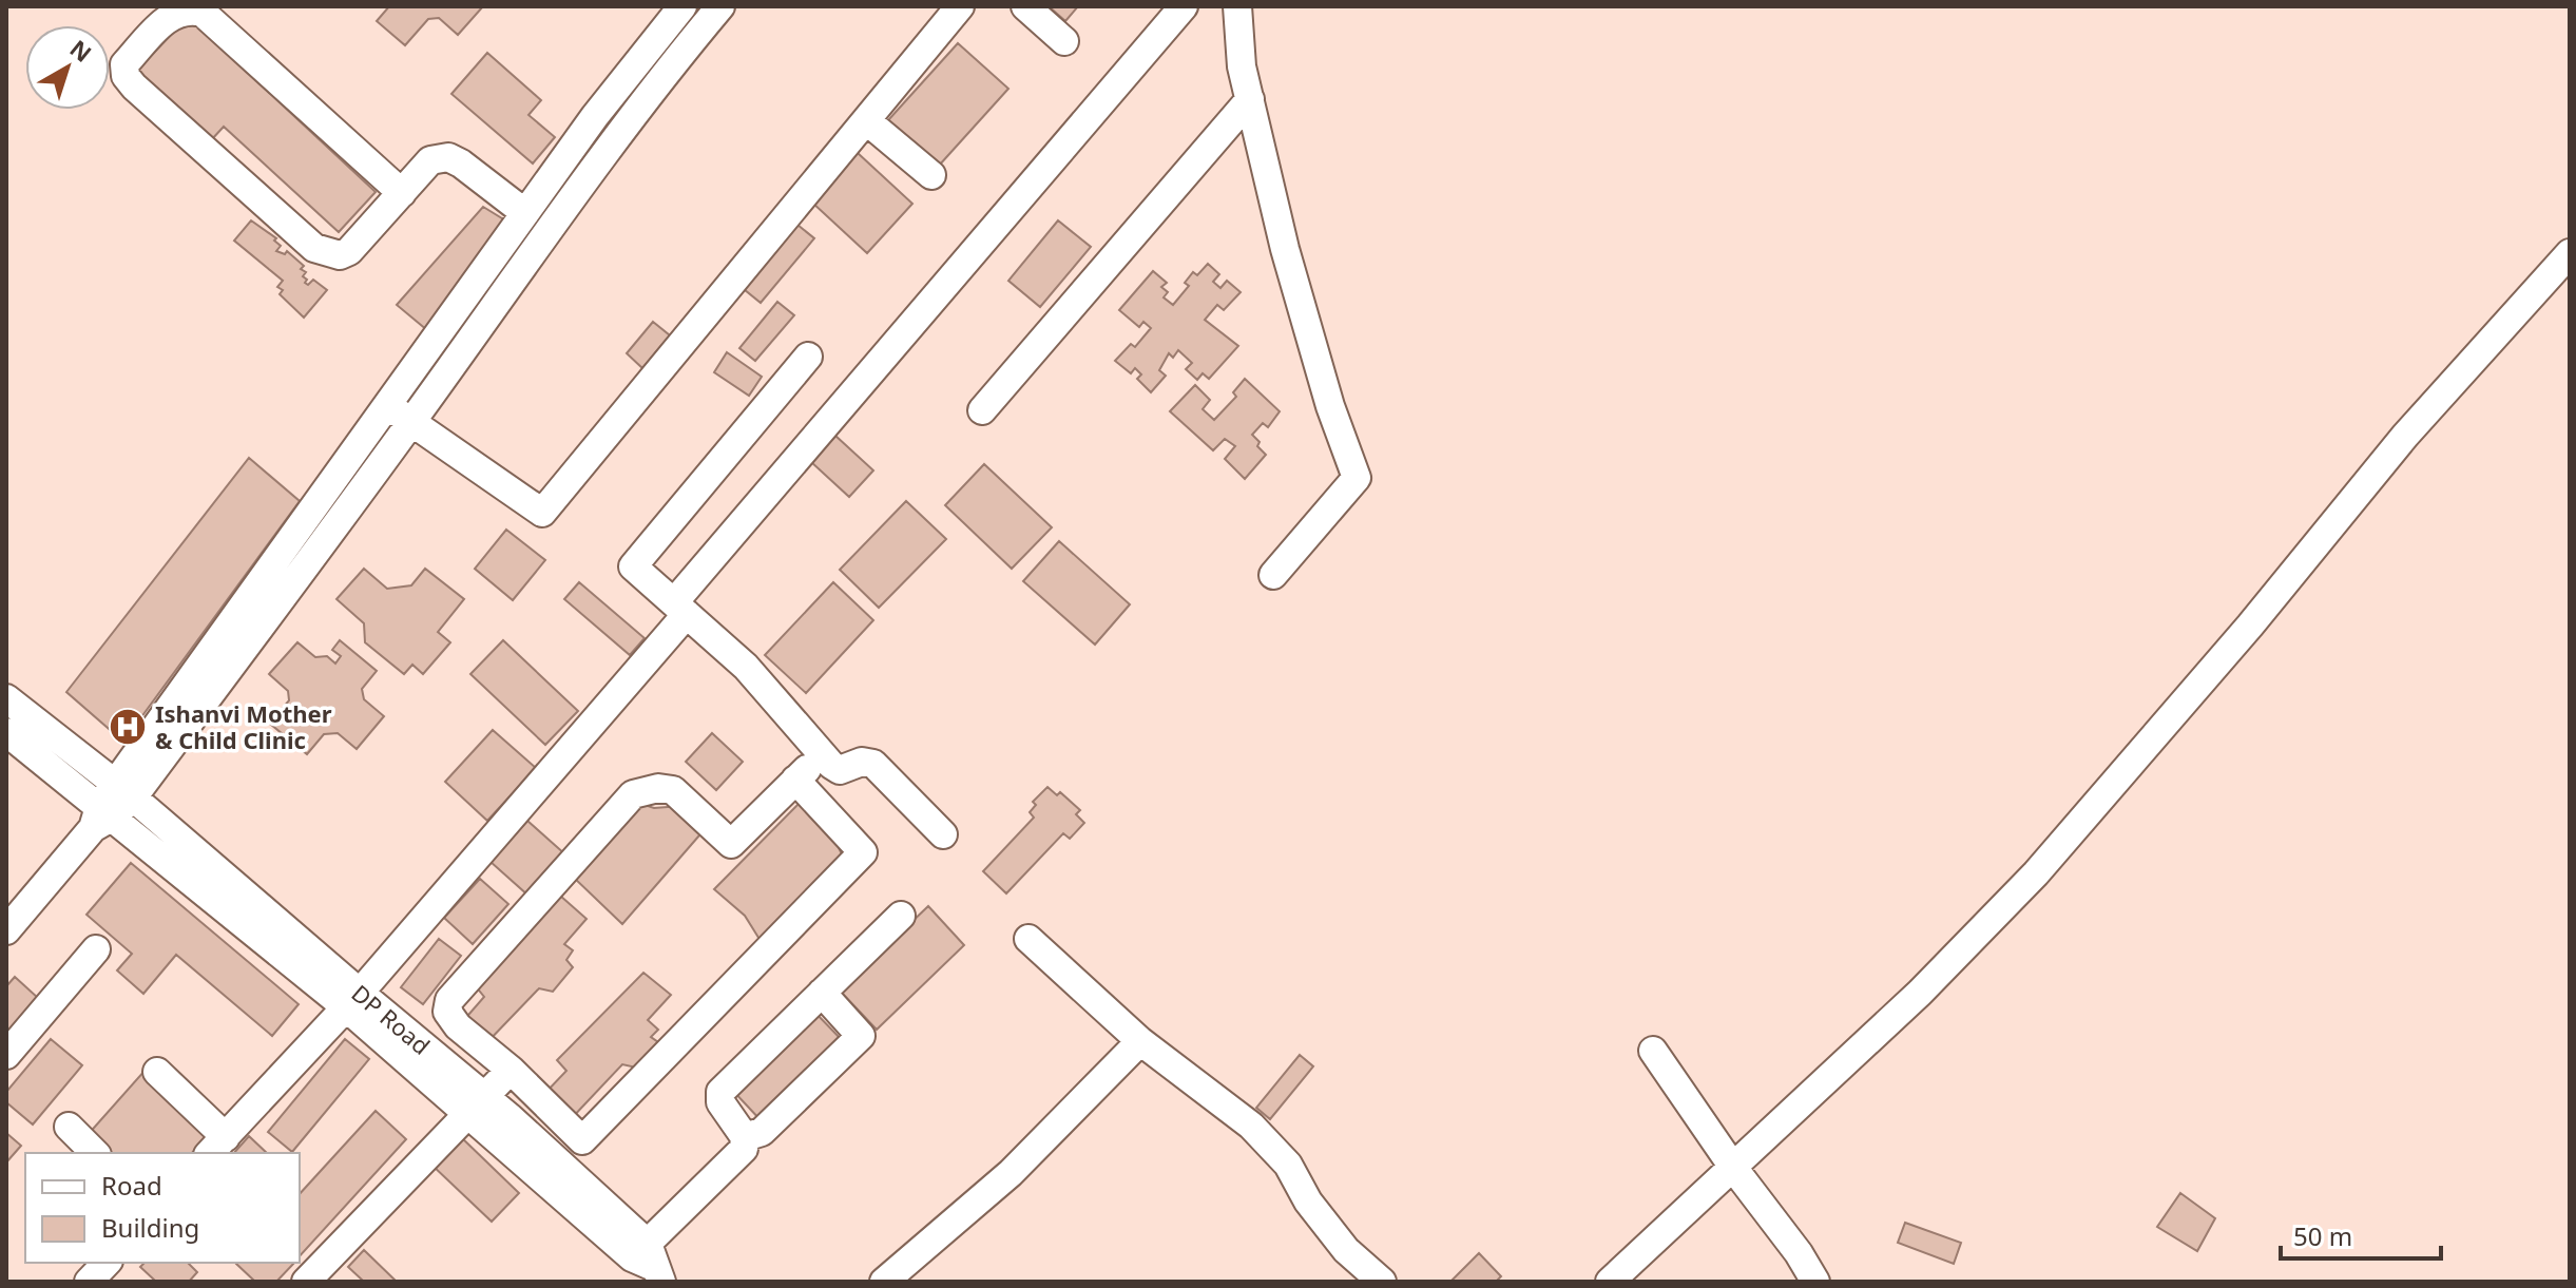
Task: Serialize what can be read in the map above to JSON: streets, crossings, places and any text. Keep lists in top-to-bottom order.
{
  "streets": {
    "street": ["DP Road"]
  },
  "places": {
    "hospital": ["Ishanvi Mother & Child Clinic"]
  },
  "legend": ["Road", "Building"],
  "scale_bar": "50 m",
  "north": "top right"
}
